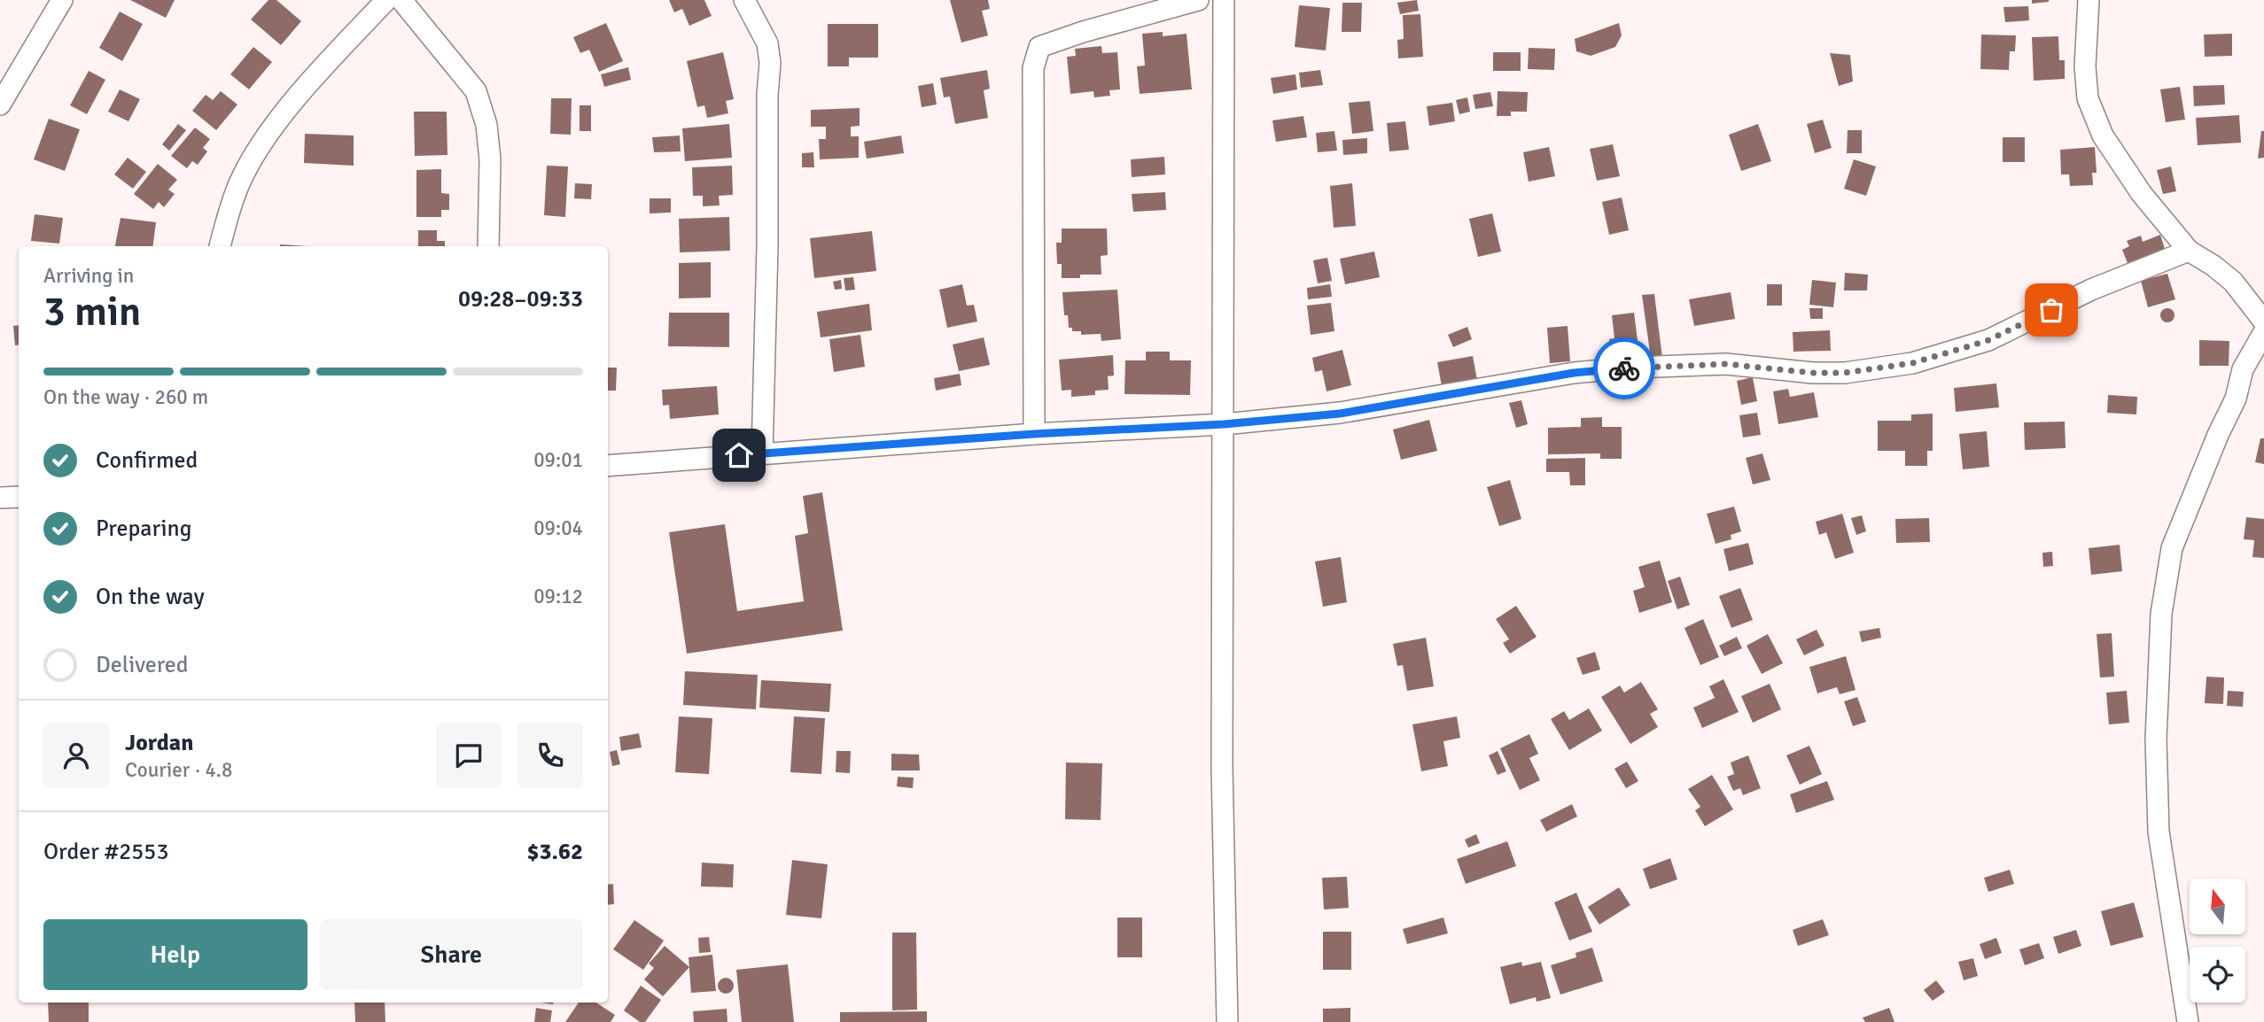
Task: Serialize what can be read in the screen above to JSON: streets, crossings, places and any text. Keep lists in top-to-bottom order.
{
  "north": "top",
  "page": {
    "heading": ["3 min", "Arriving in", "09:28–09:33"],
    "panel": [
      "Jordan",
      "Courier · 4.8",
      "Order #2553",
      "$3.62"
    ],
    "bar": "On the way · 260 m",
    "list": [
      ["Confirmed", "09:01"],
      ["Preparing", "09:04"],
      ["On the way", "09:12"],
      "Delivered"
    ],
    "buttons": ["Help", "Share"]
  }
}
